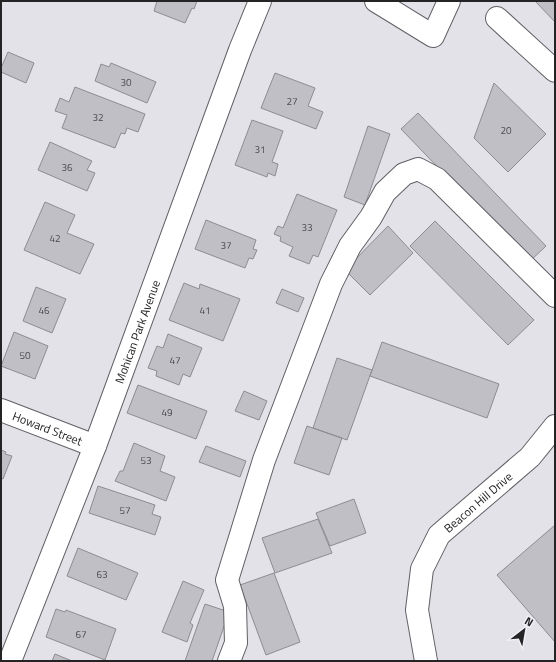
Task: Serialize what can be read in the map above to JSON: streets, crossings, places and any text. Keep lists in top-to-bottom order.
{
  "streets": {
    "street": ["Mohican Park Avenue", "Howard Street", "Beacon Hill Drive"]
  },
  "crossings": [
    ["Mohican Park Avenue", "Howard Street"]
  ],
  "house_numbers": [
    "30",
    "27",
    "32",
    "20",
    "31",
    "36",
    "33",
    "42",
    "37",
    "46",
    "41",
    "50",
    "47",
    "49",
    "53",
    "57",
    "63",
    "67"
  ],
  "north": "top right"
}
